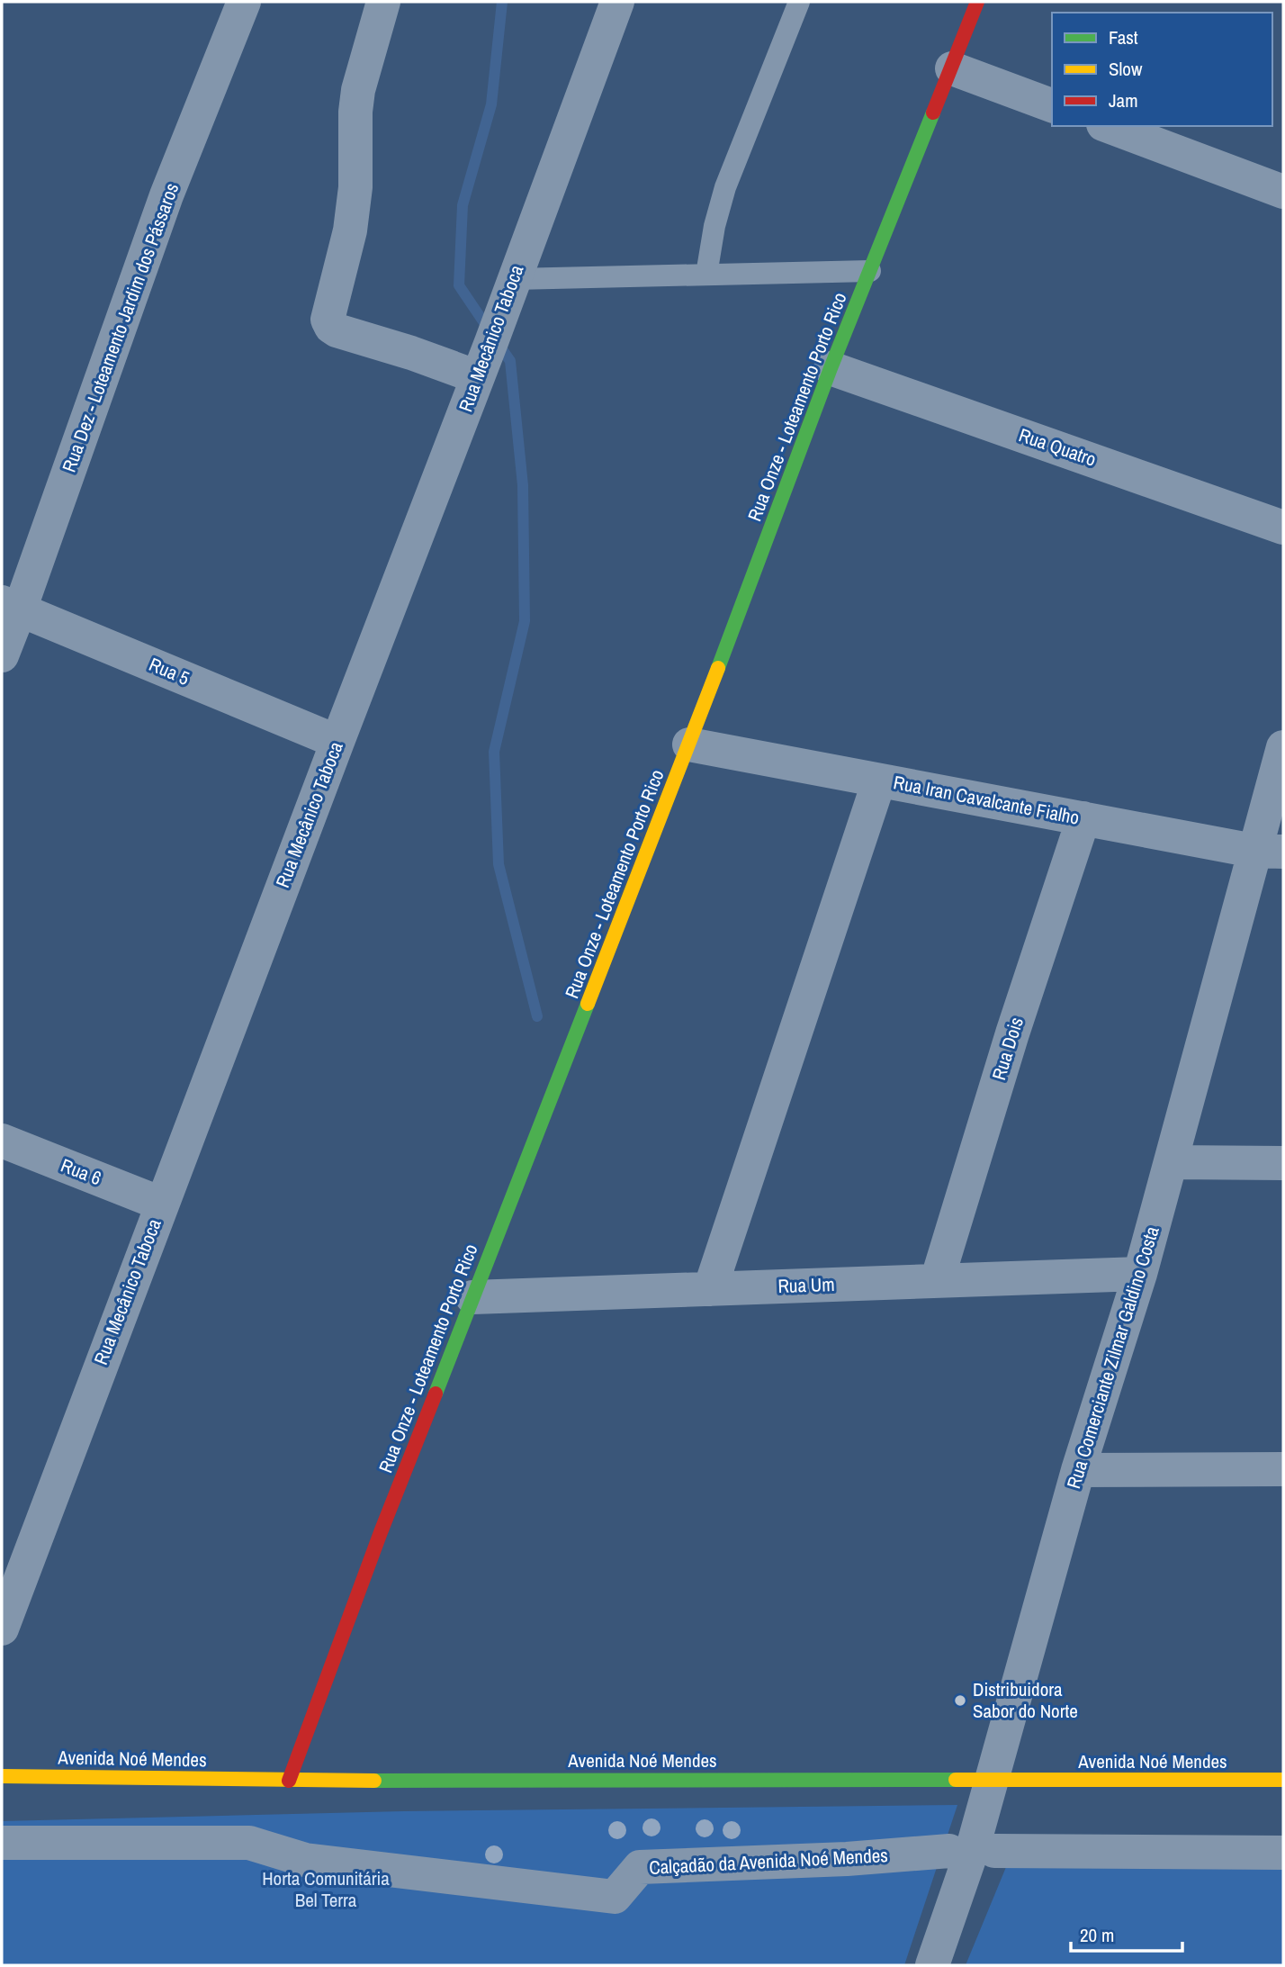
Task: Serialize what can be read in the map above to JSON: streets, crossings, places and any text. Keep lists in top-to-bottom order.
{
  "streets": {
    "street": [
      "Rua Dez - Loteamento Jardim dos Pássaros",
      "Rua Mecânico Taboca",
      "Rua Onze - Loteamento Porto Rico",
      "Rua Quatro",
      "Rua 5",
      "Rua Iran Cavalcante Fialho",
      "Rua Dois",
      "Rua 6",
      "Rua Um",
      "Rua Comerciante Zilmar Galdino Costa",
      "Avenida Noé Mendes",
      "Calçadão da Avenida Noé Mendes"
    ]
  },
  "crossings": [
    ["Rua Dez - Loteamento Jardim dos Pássaros", "Rua 5"],
    ["Rua Mecânico Taboca", "Rua 5"],
    ["Rua Mecânico Taboca", "Rua 6"],
    ["Rua Onze - Loteamento Porto Rico", "Rua Quatro"],
    ["Rua Onze - Loteamento Porto Rico", "Rua Iran Cavalcante Fialho"],
    ["Rua Onze - Loteamento Porto Rico", "Rua Um"],
    ["Rua Onze - Loteamento Porto Rico", "Avenida Noé Mendes"],
    ["Rua Iran Cavalcante Fialho", "Rua Dois"],
    ["Rua Iran Cavalcante Fialho", "Rua Comerciante Zilmar Galdino Costa"],
    ["Rua Dois", "Rua Um"],
    ["Rua Um", "Rua Comerciante Zilmar Galdino Costa"],
    ["Rua Comerciante Zilmar Galdino Costa", "Avenida Noé Mendes"]
  ],
  "parks": ["Horta Comunitária Bel Terra"],
  "places": ["Distribuidora Sabor do Norte"],
  "legend": ["Fast", "Slow", "Jam"],
  "scale_bar": "20 m"
}
